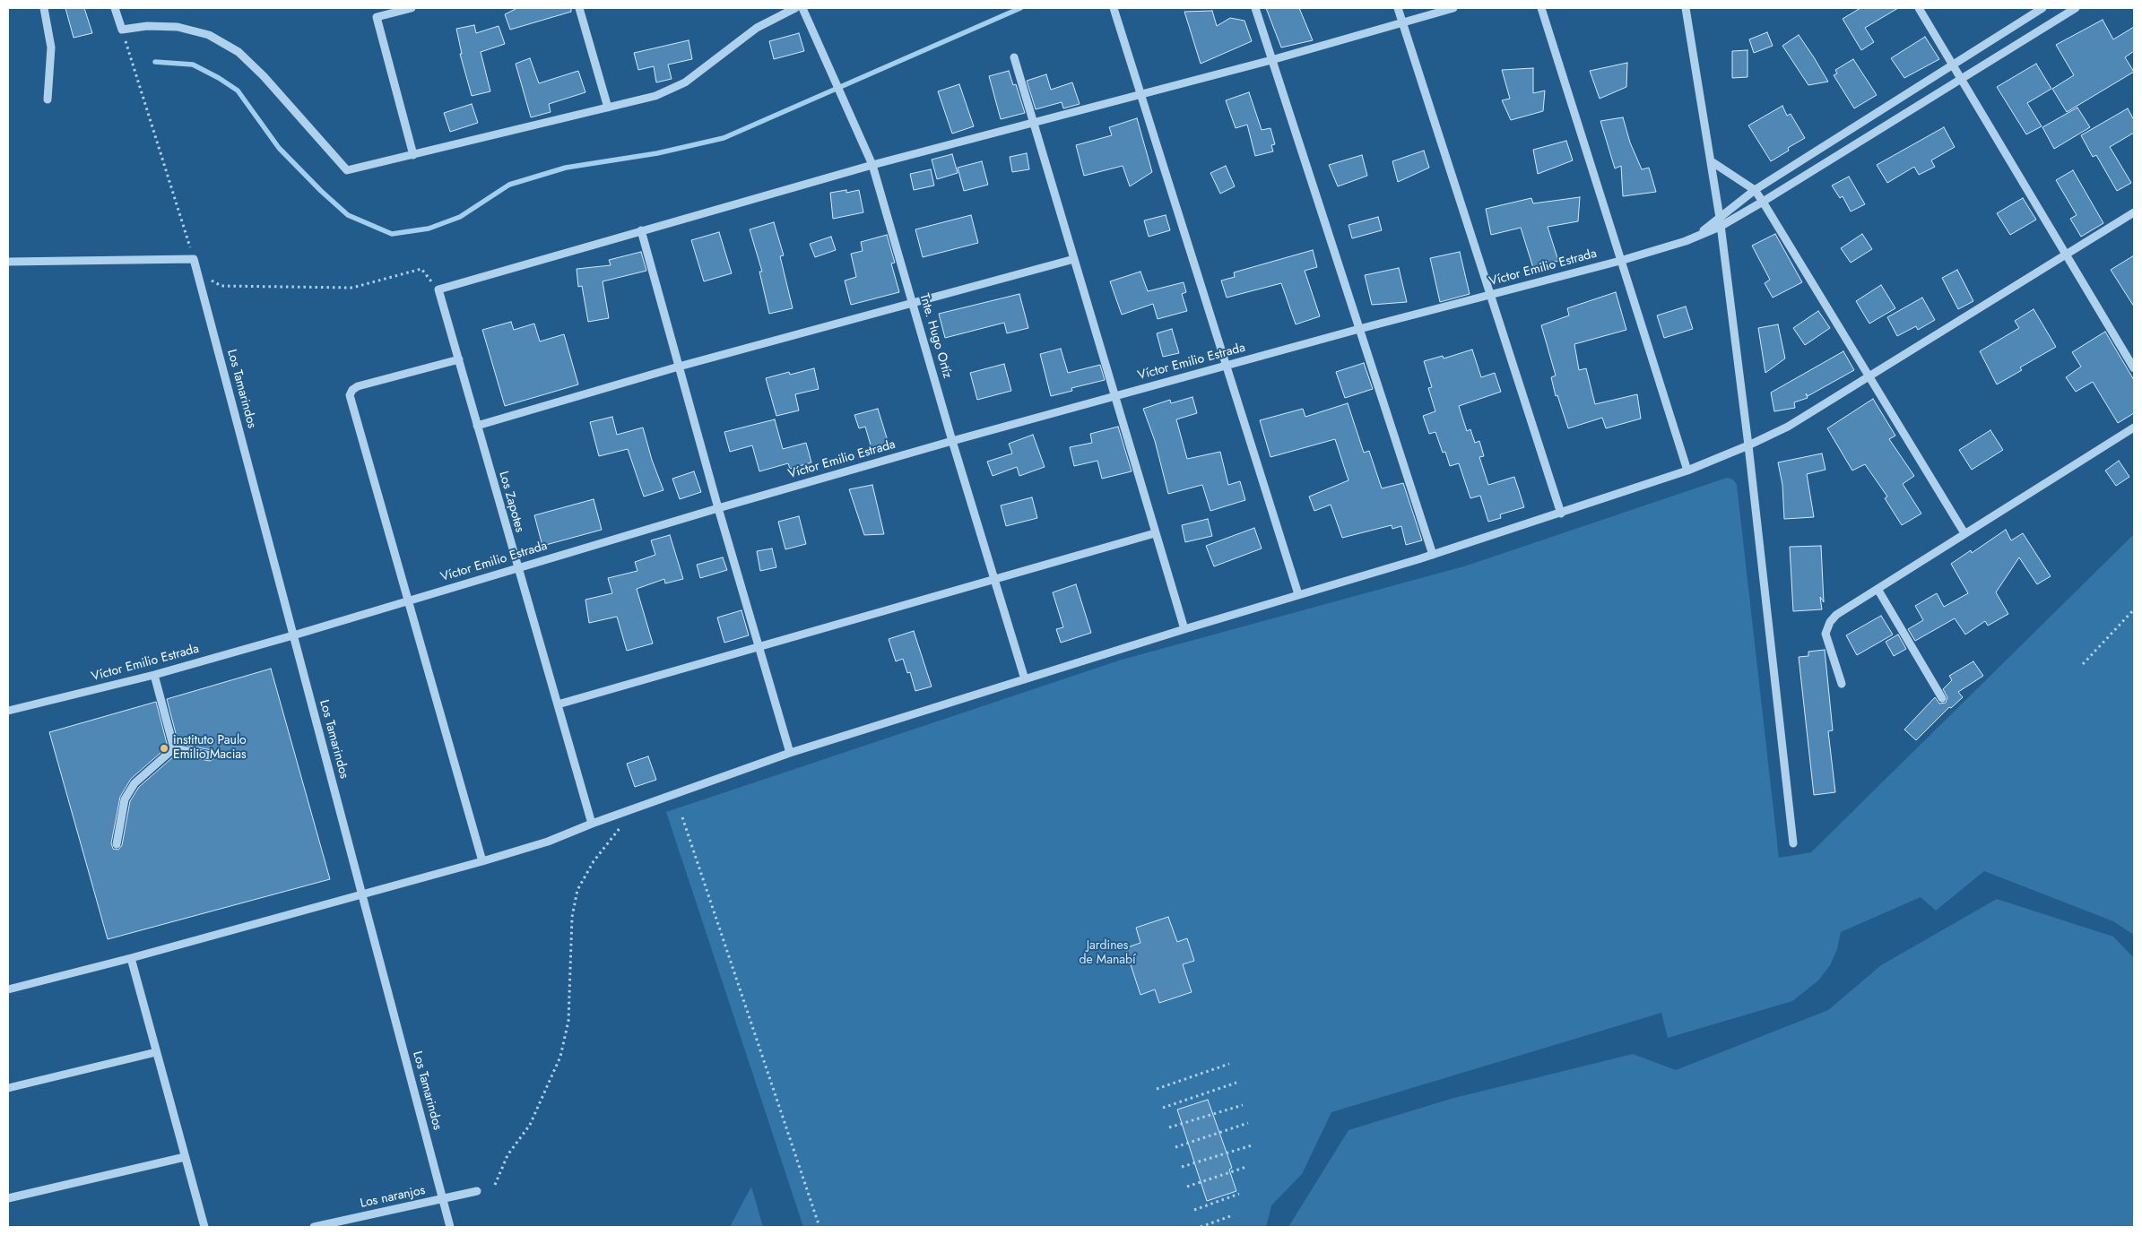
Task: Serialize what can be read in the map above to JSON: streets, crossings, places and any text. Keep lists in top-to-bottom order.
{
  "streets": {
    "street": [
      "Víctor Emilio Estrada",
      "Tnte. Hugo Ortíz",
      "Los Tamarindos",
      "Los Zapotes",
      "Los naranjos"
    ]
  },
  "crossings": [
    ["Víctor Emilio Estrada", "Tnte. Hugo Ortíz"],
    ["Víctor Emilio Estrada", "Los Tamarindos"],
    ["Víctor Emilio Estrada", "Los Zapotes"],
    ["Los Tamarindos", "Los naranjos"]
  ],
  "parks": ["Jardines de Manabí"],
  "places": ["instituto Paulo Emilio Macias"]
}
